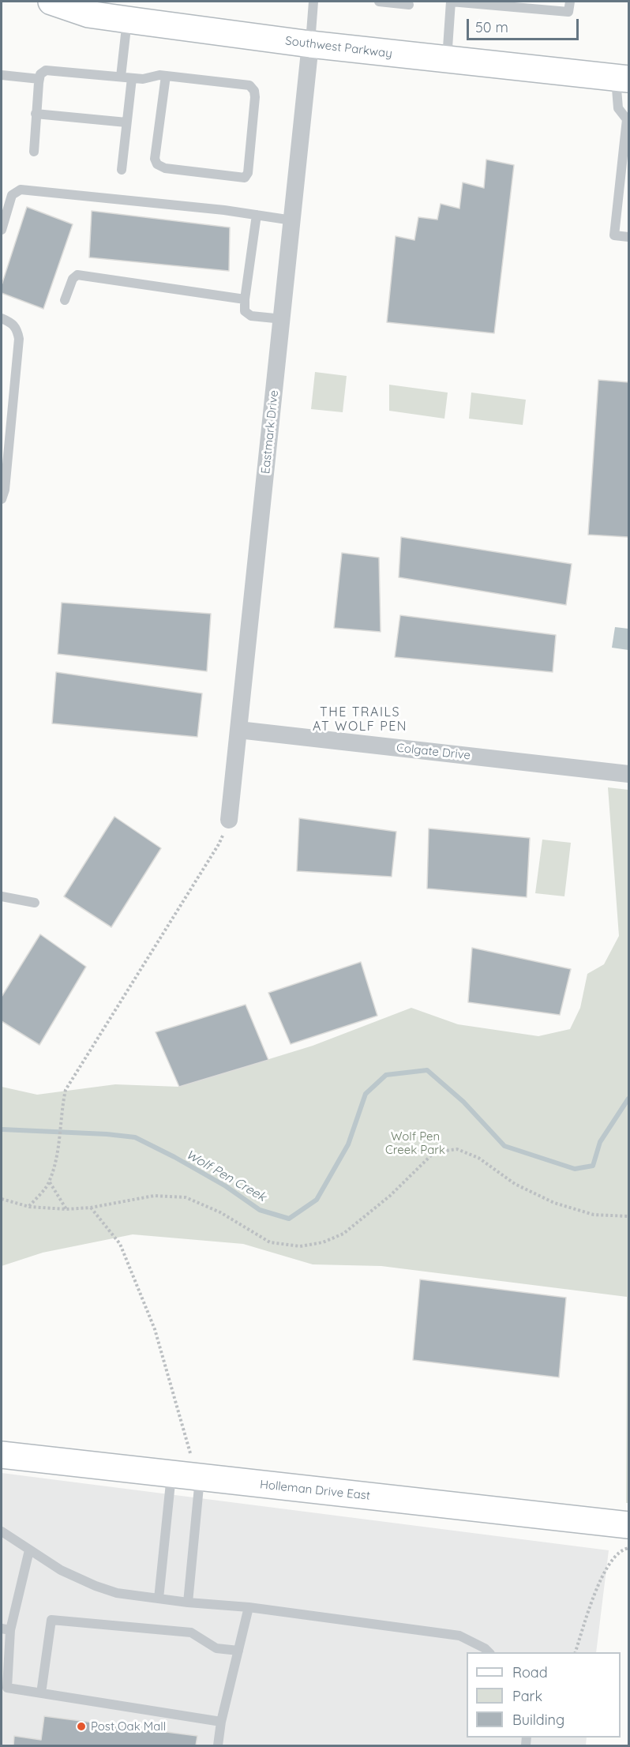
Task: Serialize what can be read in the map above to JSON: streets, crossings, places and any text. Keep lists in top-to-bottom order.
{
  "streets": {
    "street": [
      "Southwest Parkway",
      "Eastmark Drive",
      "Colgate Drive",
      "Holleman Drive East"
    ]
  },
  "crossings": [
    ["Southwest Parkway", "Eastmark Drive"],
    ["Eastmark Drive", "Colgate Drive"]
  ],
  "districts": ["THE TRAILS AT WOLF PEN"],
  "water": ["Wolf Pen Creek"],
  "parks": ["Wolf Pen Creek Park"],
  "places": ["Post Oak Mall"],
  "legend": ["Road", "Park", "Building"],
  "scale_bar": "50 m"
}
